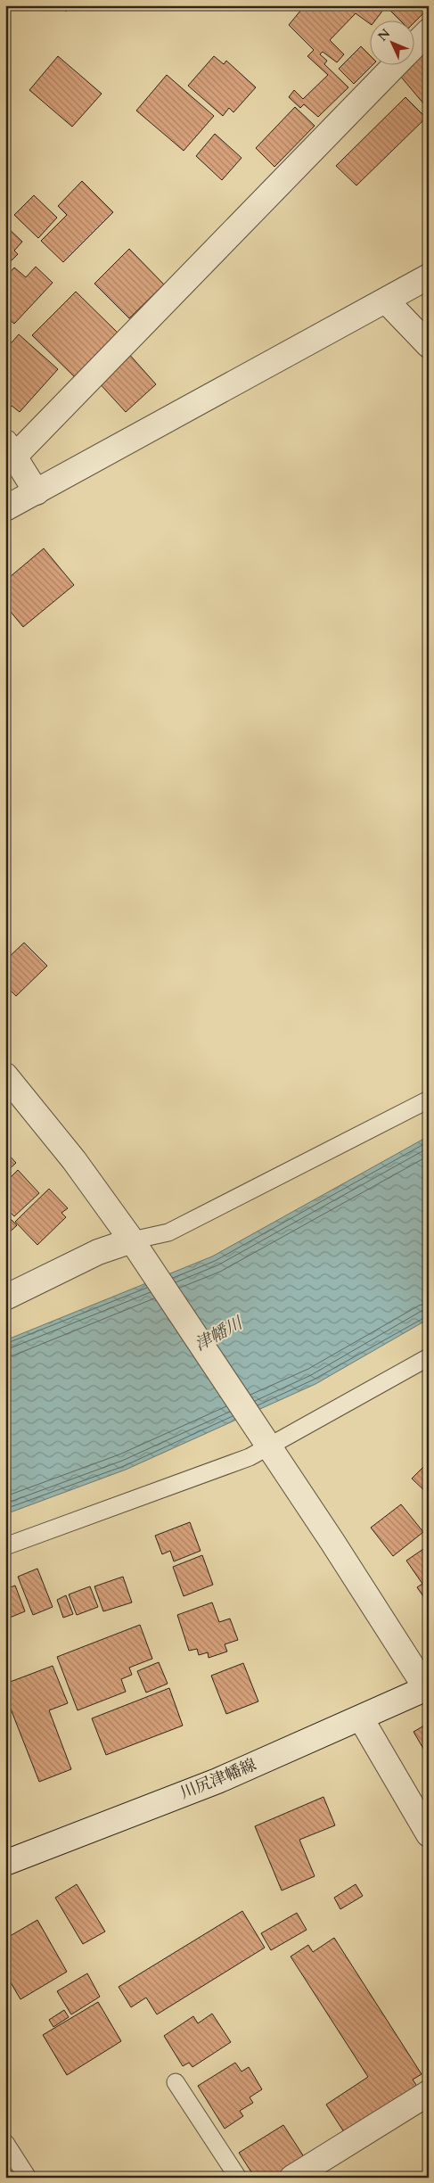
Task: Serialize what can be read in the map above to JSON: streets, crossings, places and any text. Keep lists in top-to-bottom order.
{
  "streets": {
    "street": ["川尻津幡線"]
  },
  "water": ["津幡川"],
  "north": "top left"
}
